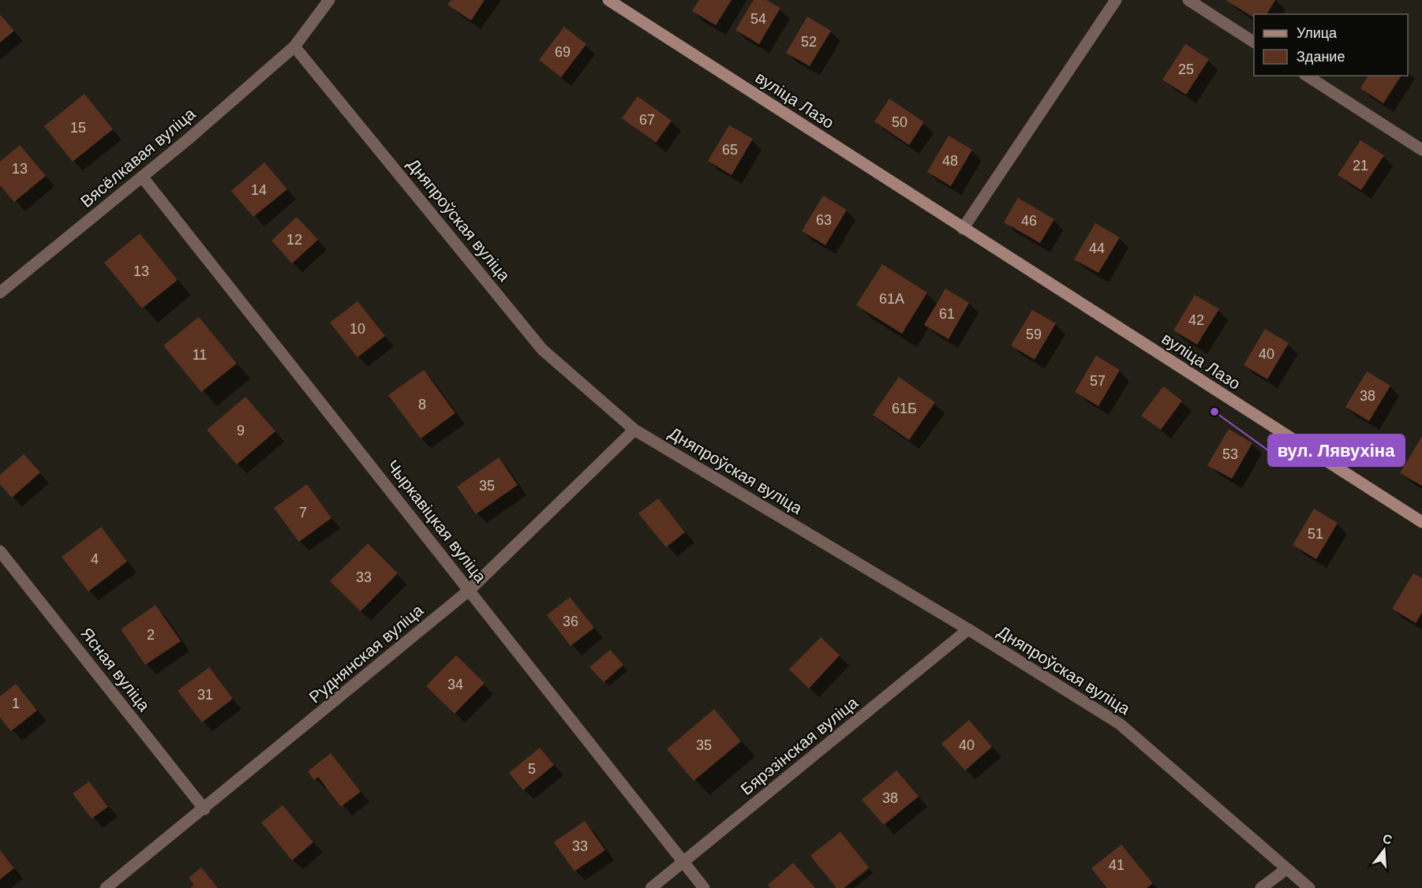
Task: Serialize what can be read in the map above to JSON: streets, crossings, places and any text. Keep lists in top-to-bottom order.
{
  "streets": {
    "main road": ["вуліца Лазо"],
    "street": [
      "Вясёлкавая вуліца",
      "Дняпроўская вуліца",
      "Чыркавіцкая вуліца",
      "Руднянская вуліца",
      "Ясная вуліца",
      "Бярэзінская вуліца"
    ]
  },
  "crossings": [
    ["Вясёлкавая вуліца", "Дняпроўская вуліца"],
    ["Вясёлкавая вуліца", "Чыркавіцкая вуліца"],
    ["Дняпроўская вуліца", "Руднянская вуліца"],
    ["Дняпроўская вуліца", "Бярэзінская вуліца"],
    ["Чыркавіцкая вуліца", "Руднянская вуліца"],
    ["Чыркавіцкая вуліца", "Бярэзінская вуліца"],
    ["Руднянская вуліца", "Ясная вуліца"]
  ],
  "places": ["вул. Лявухіна"],
  "house_numbers": [
    "54",
    "52",
    "69",
    "25",
    "67",
    "50",
    "15",
    "65",
    "48",
    "21",
    "13",
    "14",
    "63",
    "46",
    "12",
    "44",
    "13",
    "61А",
    "61",
    "42",
    "10",
    "59",
    "40",
    "11",
    "57",
    "38",
    "8",
    "61Б",
    "9",
    "53",
    "35",
    "7",
    "51",
    "4",
    "33",
    "36",
    "2",
    "34",
    "31",
    "1",
    "35",
    "40",
    "5",
    "38",
    "33",
    "41"
  ],
  "legend": ["Улица", "Здание"],
  "north": "top"
}
